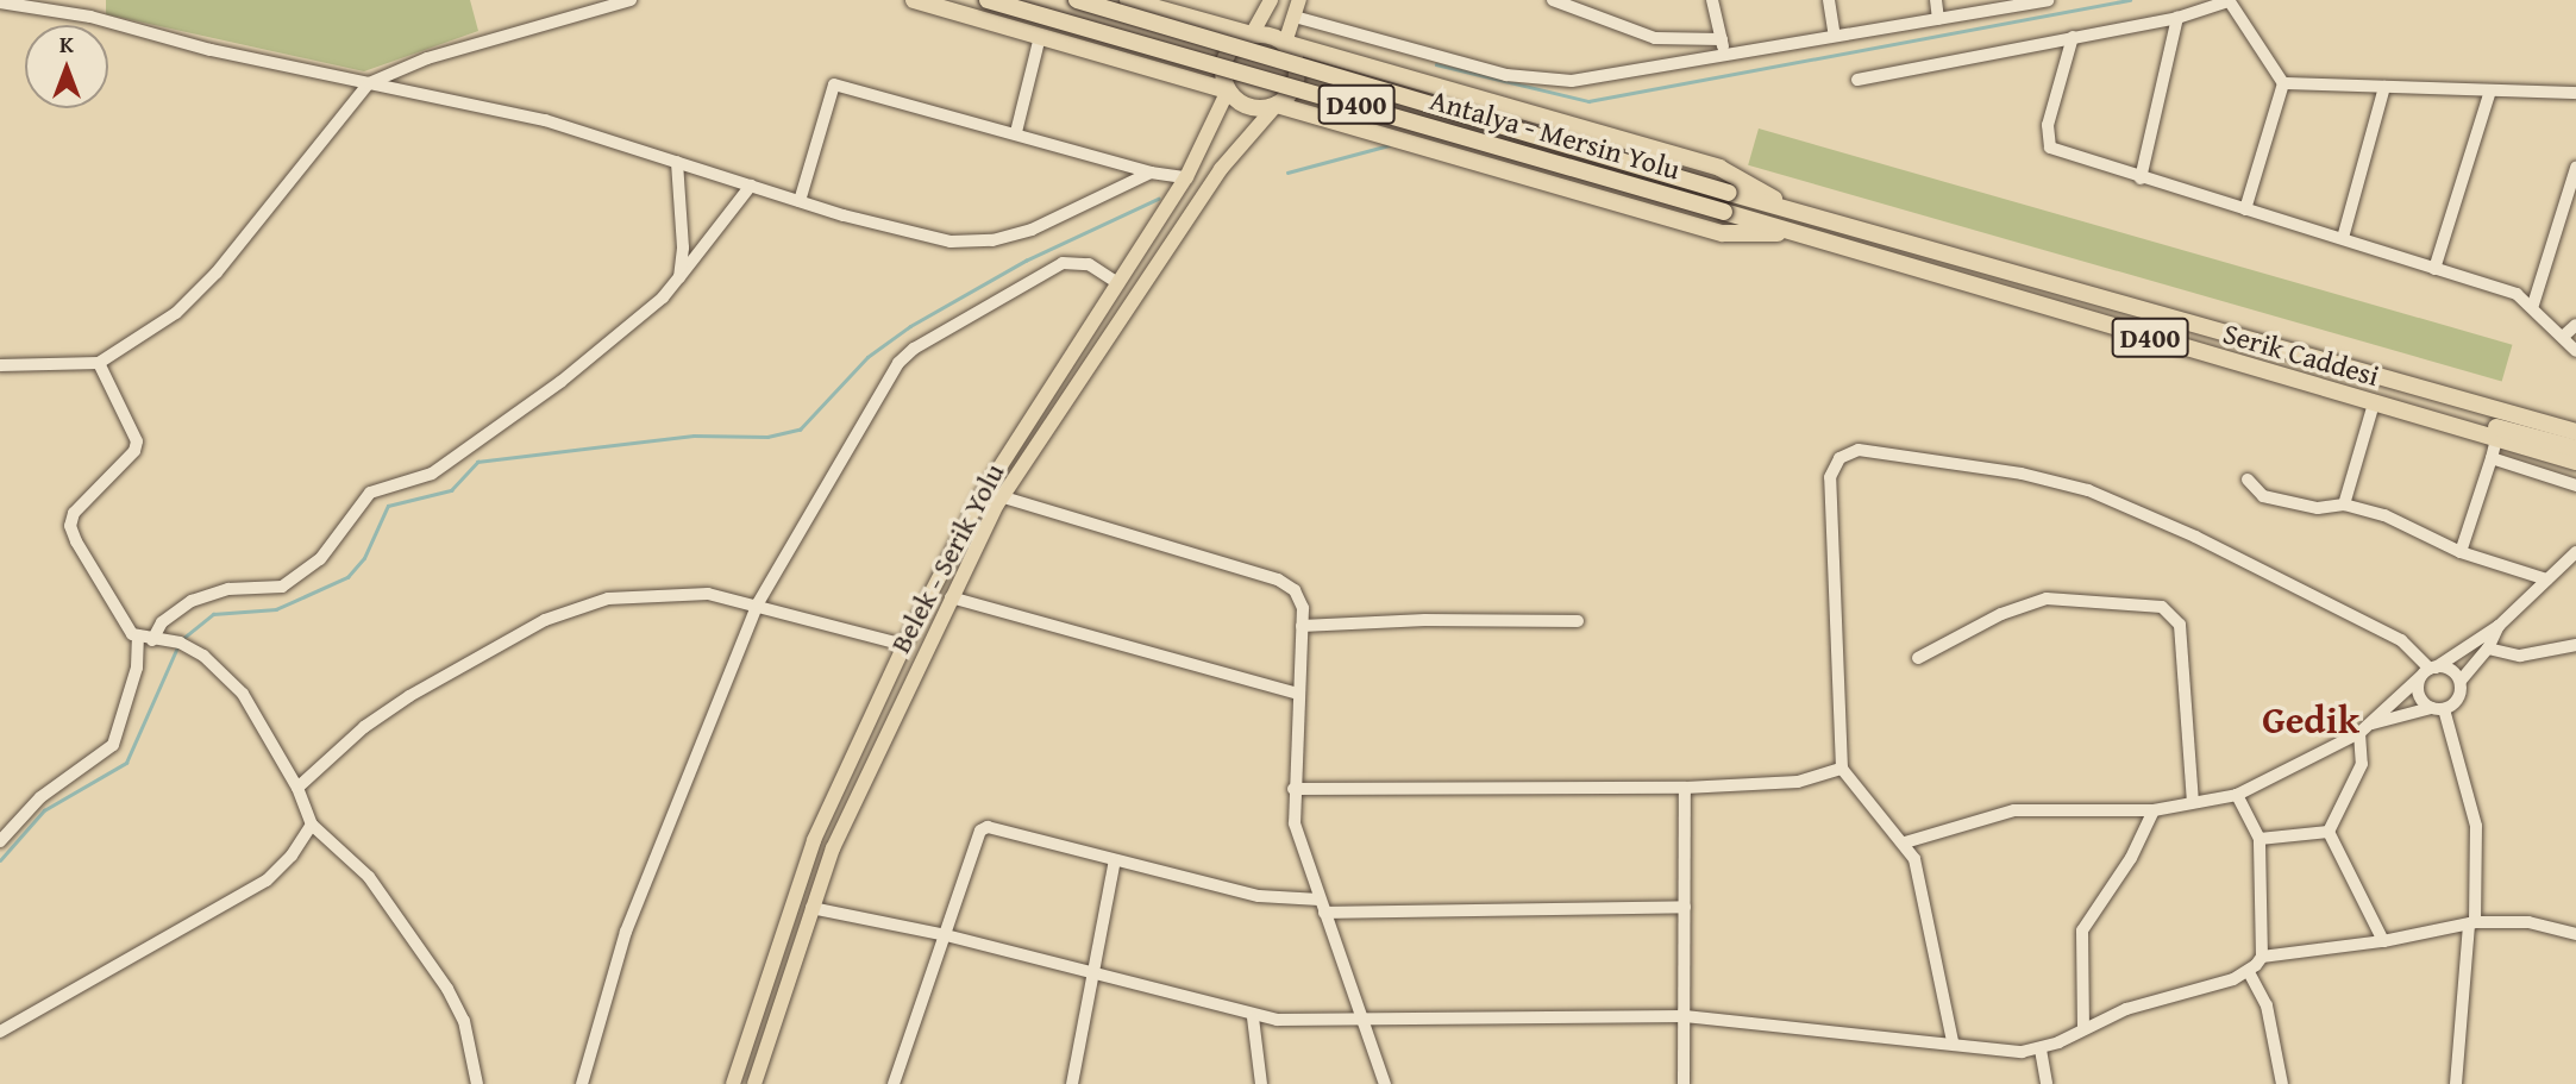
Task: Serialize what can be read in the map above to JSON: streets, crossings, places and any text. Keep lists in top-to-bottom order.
{
  "streets": {
    "highway": ["D400", "Antalya - Mersin Yolu", "Serik Caddesi"],
    "main road": ["Belek - Serik Yolu"]
  },
  "crossings": [
    ["Antalya - Mersin Yolu", "Serik Caddesi"]
  ],
  "districts": ["Gedik"],
  "north": "top"
}
